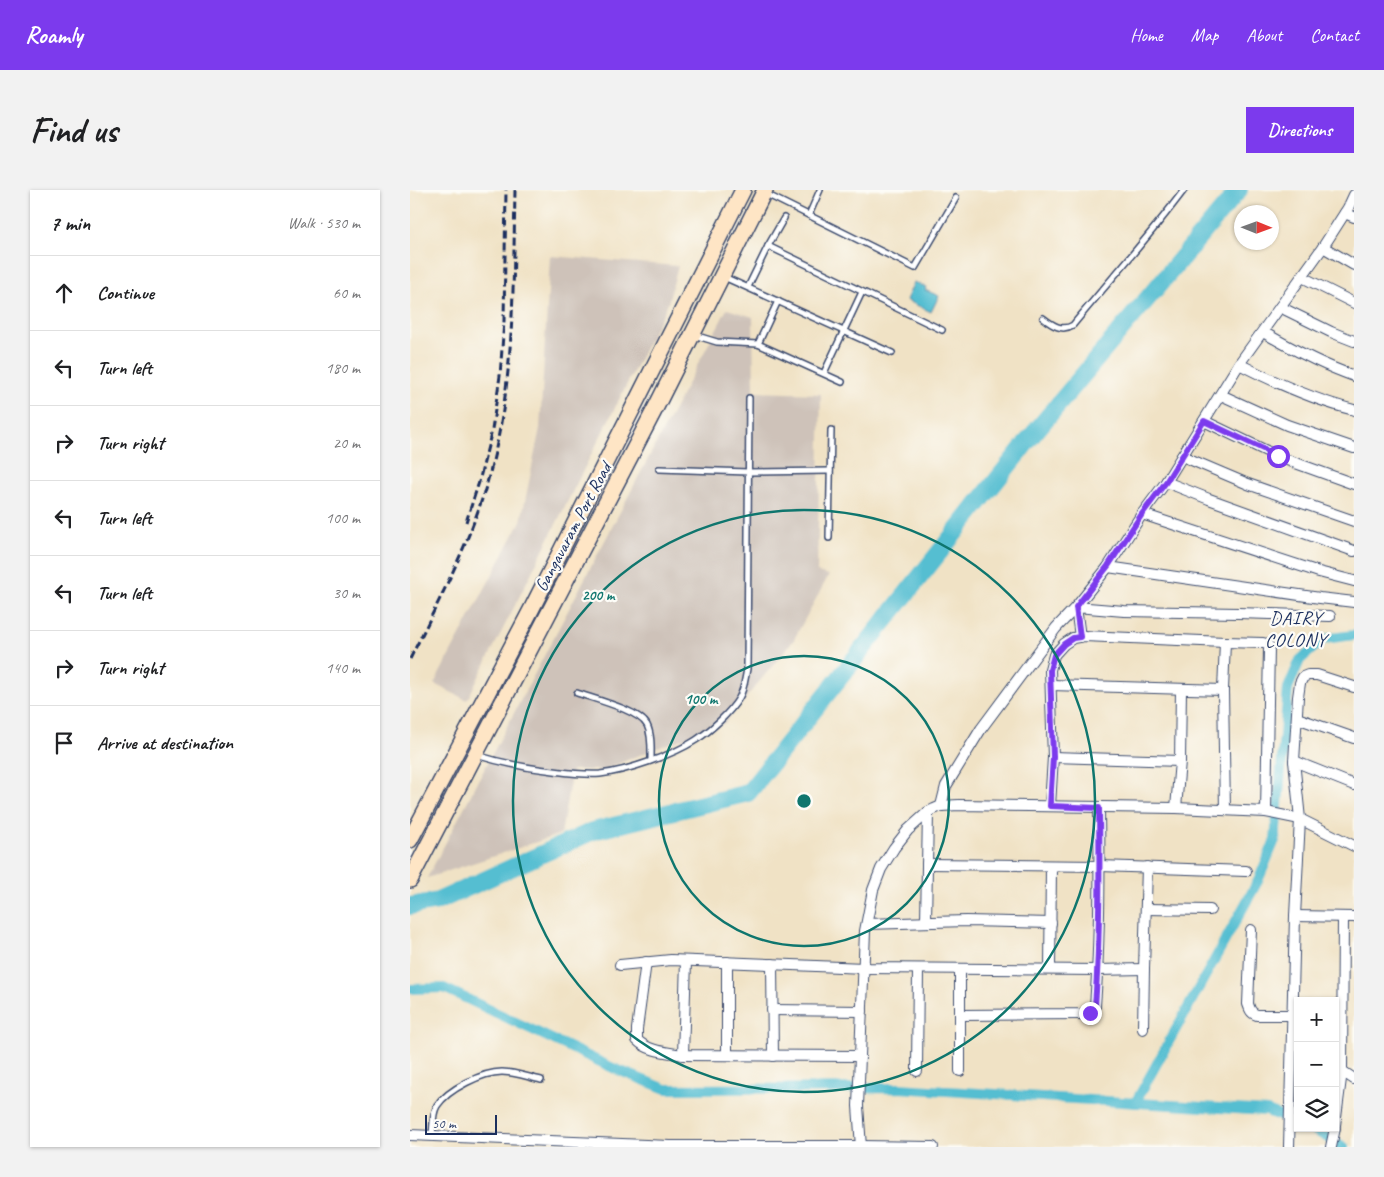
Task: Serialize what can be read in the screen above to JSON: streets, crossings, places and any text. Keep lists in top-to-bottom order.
{
  "streets": {
    "street": ["Gangavaram Port Road"]
  },
  "districts": ["DAIRY COLONY"],
  "scale_bar": "50 m",
  "north": "right",
  "page": {
    "header": "Roamly",
    "nav": [
      "Home",
      "Map",
      "About",
      "Contact"
    ],
    "buttons": "Directions",
    "title": "Find us",
    "heading": ["7 min", "Walk · 530 m"],
    "list": [
      ["Continue", "60 m"],
      ["Turn left", "180 m"],
      ["Turn right", "20 m"],
      ["Turn left", "100 m"],
      ["Turn left", "30 m"],
      ["Turn right", "140 m"],
      "Arrive at destination"
    ],
    "map_buttons": ["+", "−"],
    "scale": "50 m"
  },
  "rings": ["200 m", "100 m"]
}
